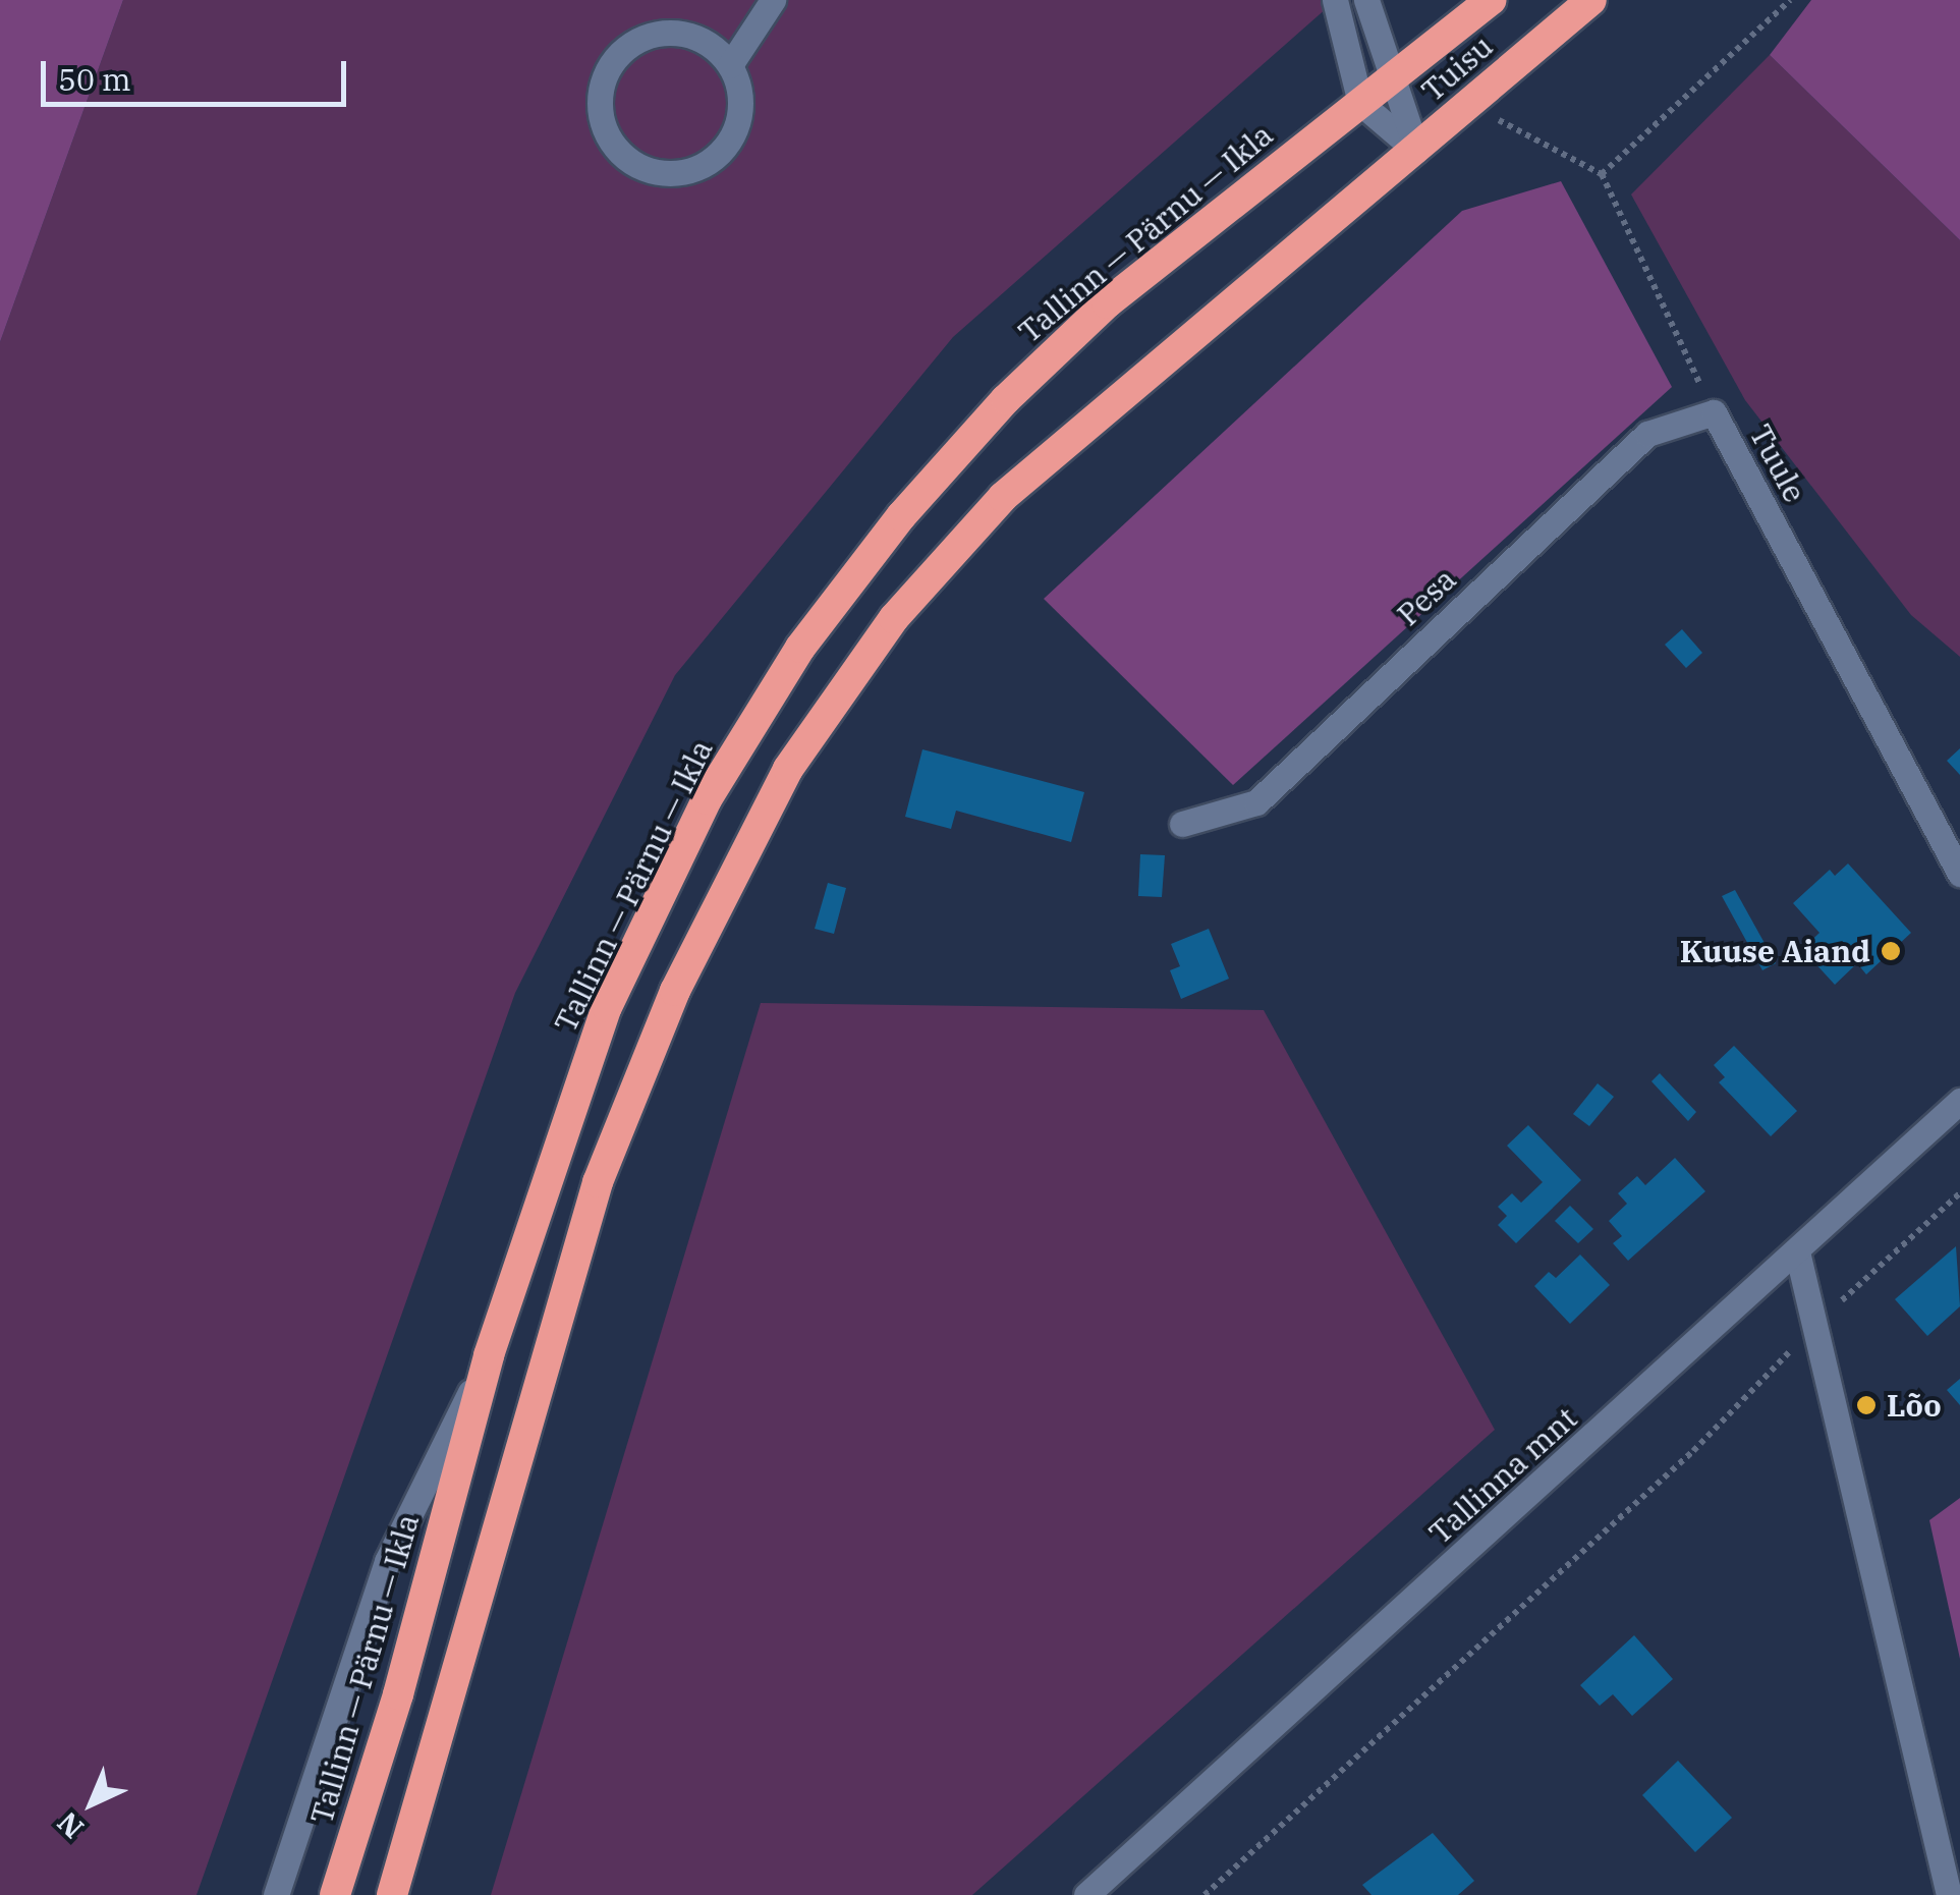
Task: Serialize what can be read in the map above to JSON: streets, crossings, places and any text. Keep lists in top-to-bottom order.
{
  "streets": {
    "highway": ["Tuisu", "Tallinn — Pärnu — Ikla"],
    "street": ["Tuule", "Pesa", "Tallinna mnt"]
  },
  "crossings": [
    ["Tuisu", "Tallinn — Pärnu — Ikla"],
    ["Tuule", "Pesa"]
  ],
  "places": ["Kuuse Aiand", "Lõo"],
  "scale_bar": "50 m",
  "north": "bottom left"
}
